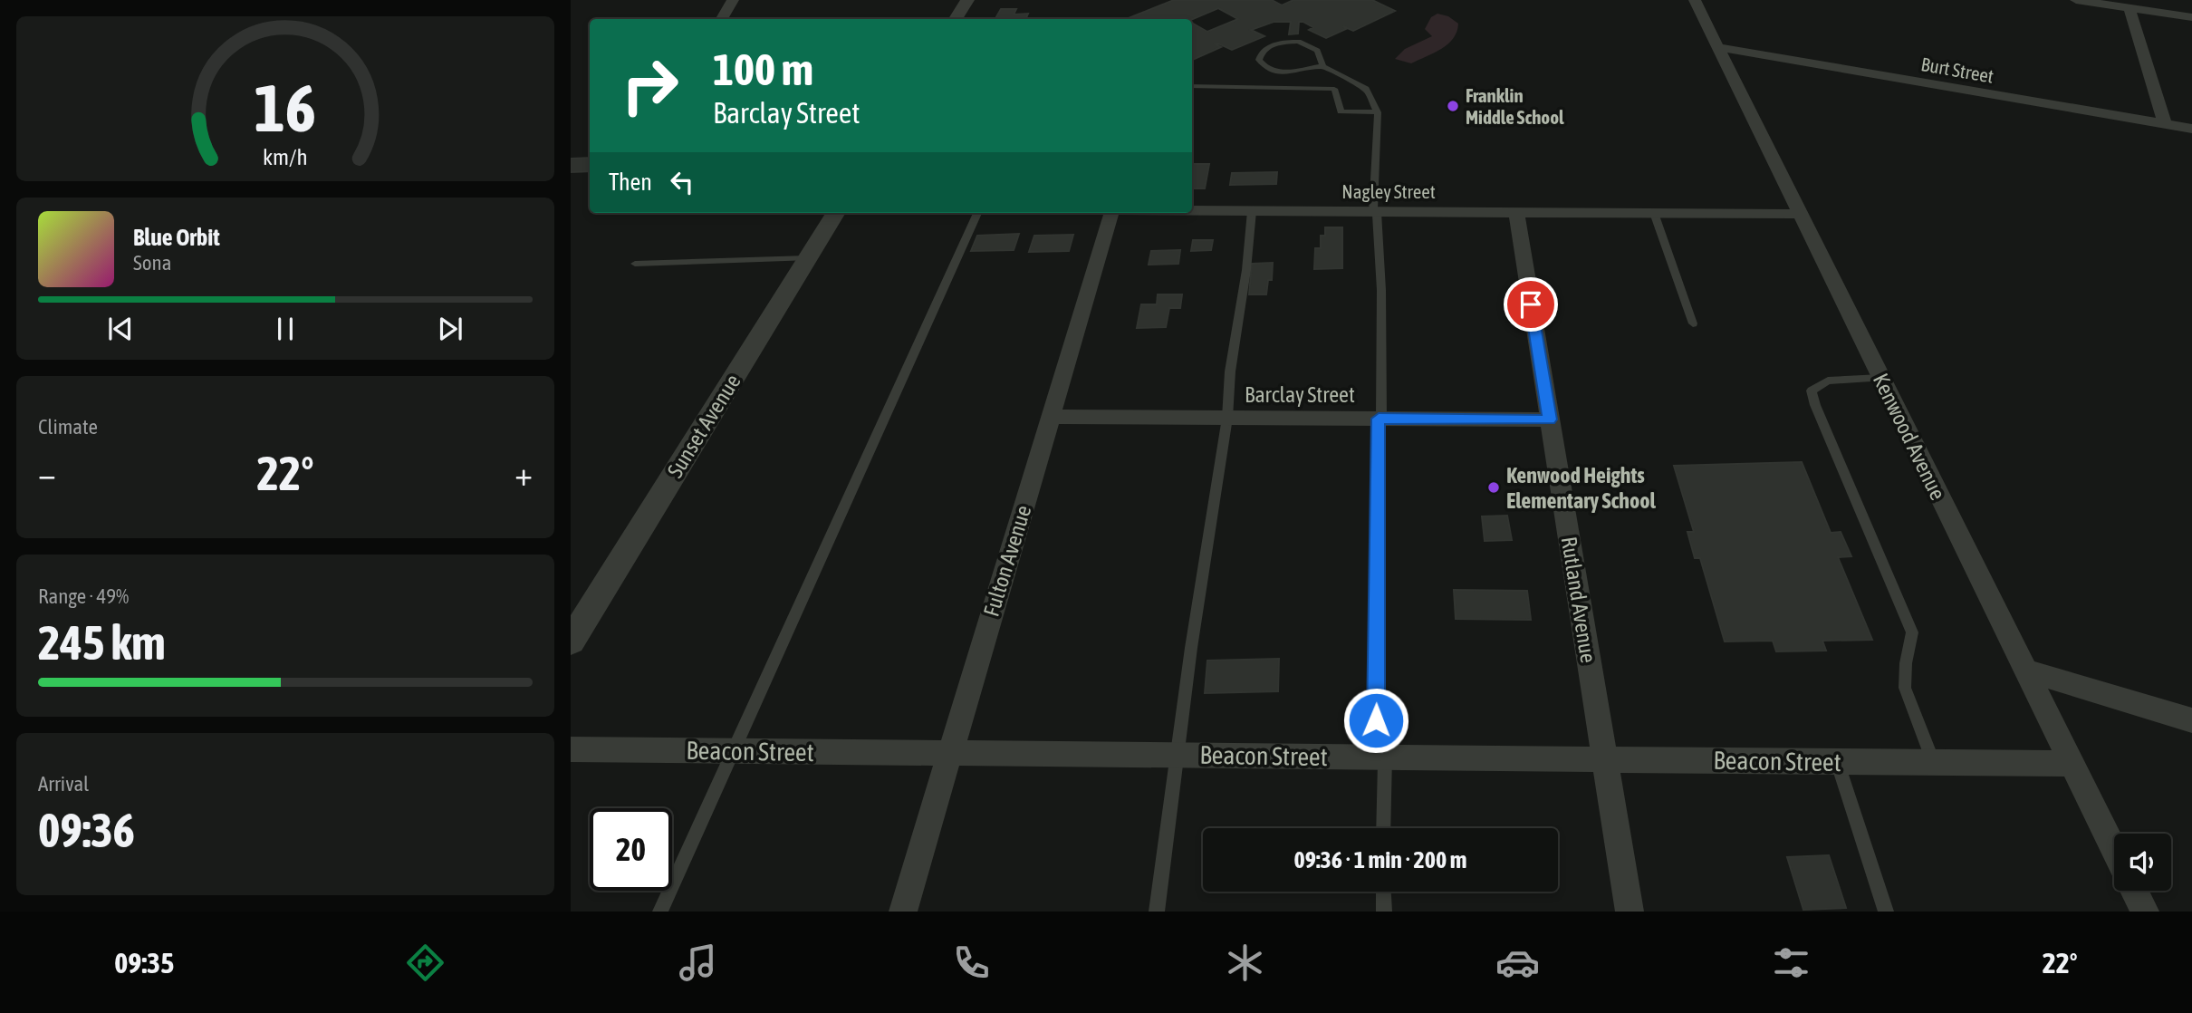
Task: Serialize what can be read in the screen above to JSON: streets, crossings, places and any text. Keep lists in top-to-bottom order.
{
  "streets": {
    "street": [
      "Burt Street",
      "Nagley Street",
      "Barclay Street",
      "Sunset Avenue",
      "Kenwood Avenue",
      "Fulton Avenue",
      "Rutland Avenue",
      "Beacon Street"
    ]
  },
  "crossings": [
    ["Burt Street", "Kenwood Avenue"],
    ["Nagley Street", "Kenwood Avenue"],
    ["Nagley Street", "Rutland Avenue"],
    ["Barclay Street", "Fulton Avenue"],
    ["Barclay Street", "Rutland Avenue"],
    ["Kenwood Avenue", "Beacon Street"],
    ["Fulton Avenue", "Beacon Street"],
    ["Rutland Avenue", "Beacon Street"]
  ],
  "places": ["Franklin Middle School", "Kenwood Heights Elementary School"],
  "page": {
    "turn": ["100 m", "Barclay Street"],
    "then": "Then",
    "song": ["Blue Orbit", "Sona"],
    "tile": [
      "Climate",
      ["Range · 49%", "245 km"],
      ["Arrival", "09:36"]
    ],
    "heat": ["−", "22°", "+"],
    "limit": "20",
    "trip": "09:36 · 1 min · 200 m",
    "tabs": ["09:35", "22°"],
    "gauge": ["16", "km/h"]
  }
}
